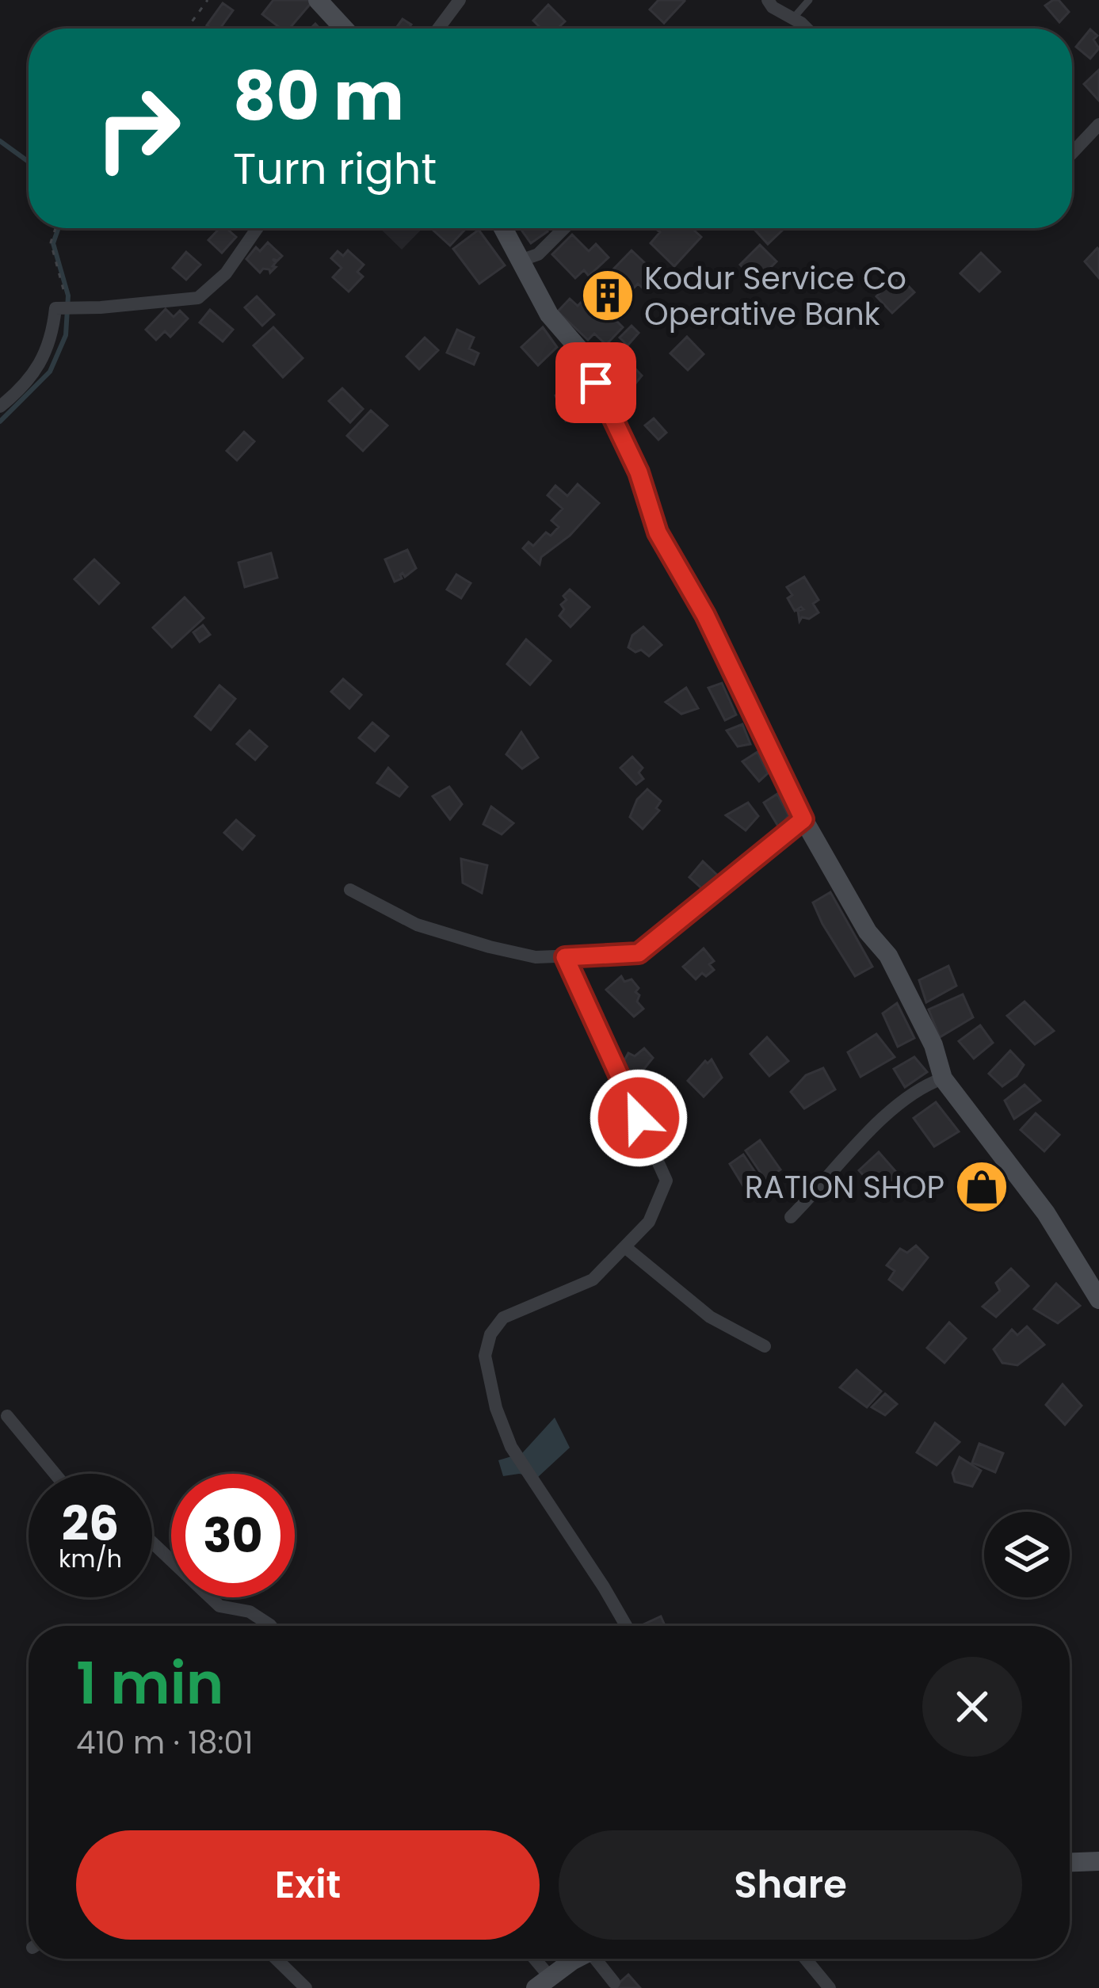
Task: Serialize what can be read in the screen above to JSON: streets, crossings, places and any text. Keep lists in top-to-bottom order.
{
  "places": {
    "building": ["Kodur Service Co Operative Bank"],
    "shop": ["RATION SHOP"]
  },
  "page": {
    "turn": ["80 m", "Turn right"],
    "speed": "26 km/h",
    "limit": "30",
    "heading": ["1 min", "410 m · 18:01"],
    "buttons": ["Exit", "Share"]
  }
}
